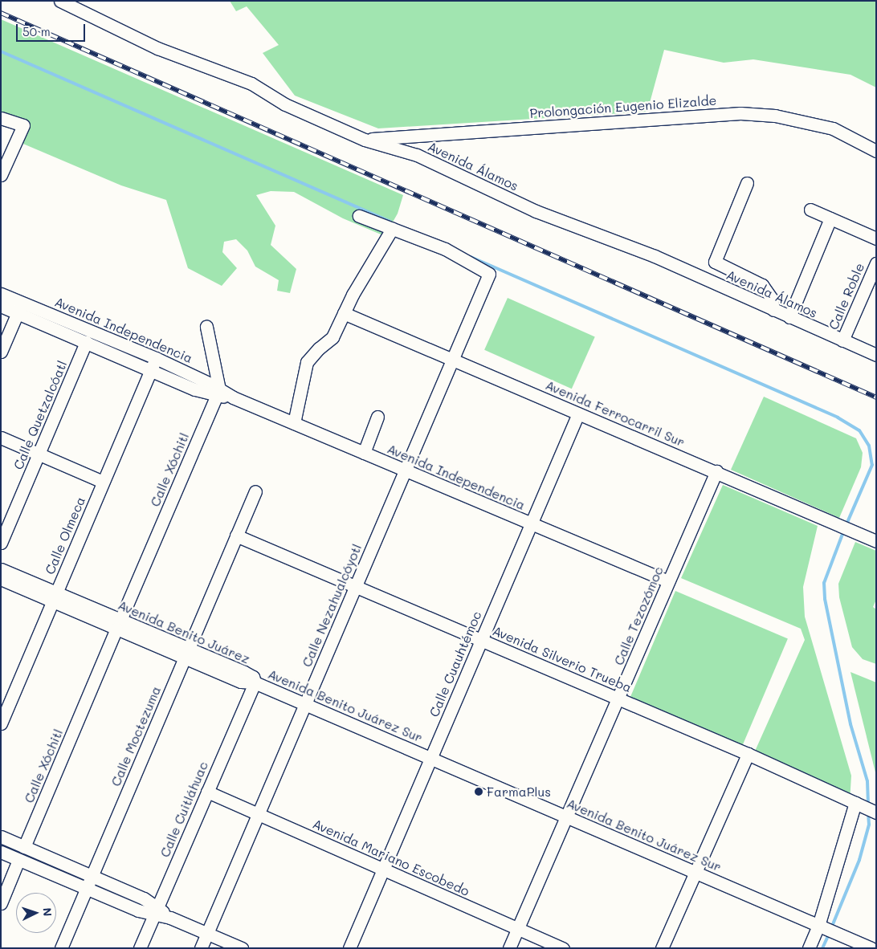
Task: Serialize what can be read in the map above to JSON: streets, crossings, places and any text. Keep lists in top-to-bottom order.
{
  "streets": {
    "street": [
      "Prolongación Eugenio Elizalde",
      "Avenida Álamos",
      "Calle Roble",
      "Avenida Independencia",
      "Avenida Ferrocarril Sur",
      "Calle Quetzalcóatl",
      "Calle Xóchitl",
      "Calle Olmeca",
      "Calle Nezahualcóyotl",
      "Calle Tezozómoc",
      "Avenida Benito Juárez",
      "Avenida Silverio Trueba",
      "Calle Cuauhtémoc",
      "Avenida Benito Juárez Sur",
      "Calle Moctezuma",
      "Calle Cuitláhuac",
      "Avenida Mariano Escobedo"
    ]
  },
  "crossings": [
    ["Prolongación Eugenio Elizalde", "Avenida Álamos"],
    ["Avenida Álamos", "Calle Roble"],
    ["Avenida Independencia", "Calle Quetzalcóatl"],
    ["Avenida Independencia", "Calle Xóchitl"],
    ["Avenida Independencia", "Calle Olmeca"],
    ["Avenida Independencia", "Calle Nezahualcóyotl"],
    ["Avenida Independencia", "Calle Tezozómoc"],
    ["Avenida Independencia", "Calle Cuauhtémoc"],
    ["Avenida Ferrocarril Sur", "Calle Nezahualcóyotl"],
    ["Avenida Ferrocarril Sur", "Calle Tezozómoc"],
    ["Avenida Ferrocarril Sur", "Calle Cuauhtémoc"],
    ["Calle Xóchitl", "Avenida Benito Juárez"],
    ["Calle Olmeca", "Avenida Benito Juárez"],
    ["Calle Nezahualcóyotl", "Avenida Silverio Trueba"],
    ["Calle Nezahualcóyotl", "Avenida Benito Juárez Sur"],
    ["Calle Nezahualcóyotl", "Avenida Mariano Escobedo"],
    ["Calle Tezozómoc", "Avenida Silverio Trueba"],
    ["Calle Tezozómoc", "Avenida Benito Juárez Sur"],
    ["Calle Tezozómoc", "Avenida Mariano Escobedo"],
    ["Avenida Benito Juárez", "Avenida Benito Juárez Sur"],
    ["Avenida Benito Juárez", "Calle Moctezuma"],
    ["Avenida Benito Juárez", "Calle Cuitláhuac"],
    ["Avenida Silverio Trueba", "Calle Cuauhtémoc"],
    ["Avenida Silverio Trueba", "Calle Moctezuma"],
    ["Calle Cuauhtémoc", "Avenida Benito Juárez Sur"],
    ["Calle Cuauhtémoc", "Avenida Mariano Escobedo"],
    ["Avenida Benito Juárez Sur", "Calle Cuitláhuac"],
    ["Calle Cuitláhuac", "Avenida Mariano Escobedo"]
  ],
  "places": ["FarmaPlus"],
  "scale_bar": "50 m",
  "north": "right"
}
